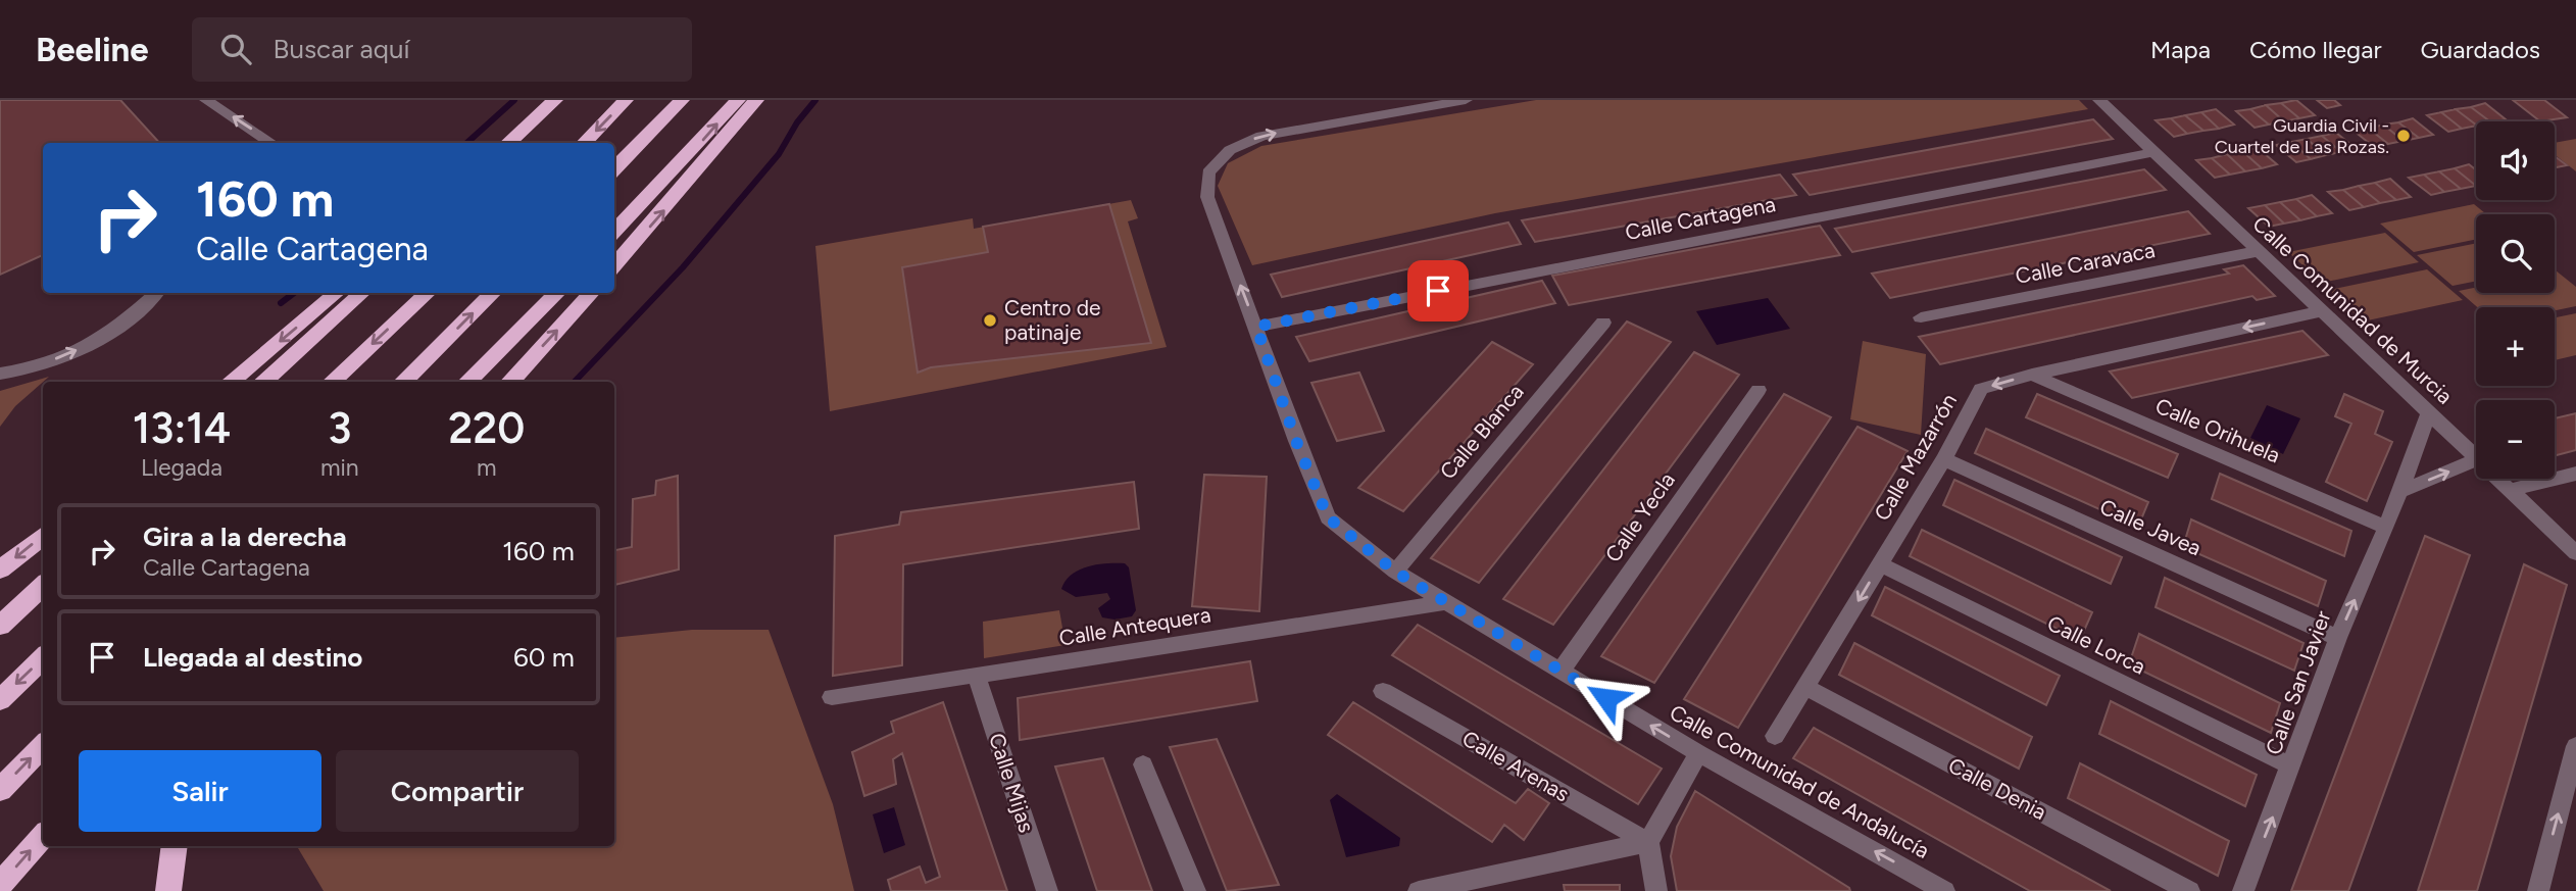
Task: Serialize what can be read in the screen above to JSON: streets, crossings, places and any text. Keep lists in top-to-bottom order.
{
  "streets": {
    "street": [
      "Calle Cartagena",
      "Calle Caravaca",
      "Calle Comunidad de Murcia",
      "Calle Orihuela",
      "Calle Blanca",
      "Calle Mazarrón",
      "Calle Yecla",
      "Calle Javea",
      "Calle Antequera",
      "Calle Lorca",
      "Calle San Javier",
      "Calle Arenas",
      "Calle Comunidad de Andalucía",
      "Calle Mijas",
      "Calle Denia"
    ]
  },
  "crossings": [
    ["Calle Cartagena", "Calle Comunidad de Murcia"],
    ["Calle Cartagena", "Calle Comunidad de Andalucía"],
    ["Calle Caravaca", "Calle Comunidad de Murcia"],
    ["Calle Comunidad de Murcia", "Calle Mazarrón"],
    ["Calle Comunidad de Murcia", "Calle San Javier"],
    ["Calle Orihuela", "Calle Mazarrón"],
    ["Calle Orihuela", "Calle San Javier"],
    ["Calle Blanca", "Calle Comunidad de Andalucía"],
    ["Calle Mazarrón", "Calle Javea"],
    ["Calle Mazarrón", "Calle Lorca"],
    ["Calle Mazarrón", "Calle Denia"],
    ["Calle Yecla", "Calle Comunidad de Andalucía"],
    ["Calle Javea", "Calle San Javier"],
    ["Calle Antequera", "Calle Comunidad de Andalucía"],
    ["Calle Antequera", "Calle Mijas"],
    ["Calle Lorca", "Calle San Javier"]
  ],
  "one_way": ["Calle Mazarrón", "Calle San Javier"],
  "places": ["Guardia Civil - Cuartel de Las Rozas.", "Centro de patinaje"],
  "page": {
    "header": "Beeline",
    "search": "Buscar aquí",
    "nav": ["Mapa", "Cómo llegar", "Guardados"],
    "map_buttons": ["+", "−"],
    "turn": ["160 m", "Calle Cartagena"],
    "eta": [
      "13:14",
      "Llegada",
      "3",
      "min",
      "220",
      "m"
    ],
    "list": [
      {
        "name": "Gira a la derecha",
        "note": "Calle Cartagena",
        "value": "160 m"
      },
      {
        "name": "Llegada al destino",
        "value": "60 m"
      }
    ],
    "buttons": ["Salir", "Compartir"]
  }
}
